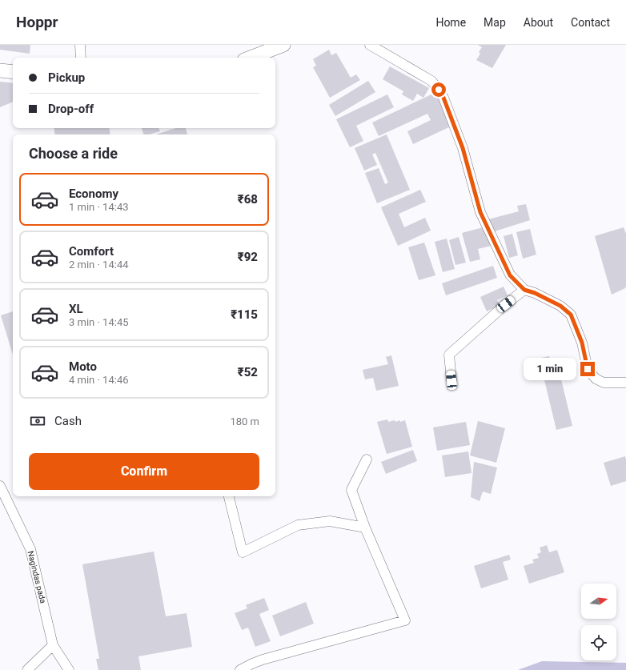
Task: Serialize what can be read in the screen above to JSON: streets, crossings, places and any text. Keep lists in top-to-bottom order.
{
  "streets": {
    "street": ["Nagindas pada"]
  },
  "north": "right",
  "page": {
    "header": "Hoppr",
    "nav": [
      "Home",
      "Map",
      "About",
      "Contact"
    ],
    "banner": ["Pickup", "Drop-off"],
    "heading": "Choose a ride",
    "list": [
      {
        "name": "Economy",
        "note": "1 min · 14:43",
        "value": "₹68"
      },
      {
        "name": "Comfort",
        "note": "2 min · 14:44",
        "value": "₹92"
      },
      {
        "name": "XL",
        "note": "3 min · 14:45",
        "value": "₹115"
      },
      {
        "name": "Moto",
        "note": "4 min · 14:46",
        "value": "₹52"
      }
    ],
    "bubble": "1 min",
    "pay": ["Cash", "180 m"],
    "buttons": "Confirm"
  }
}
